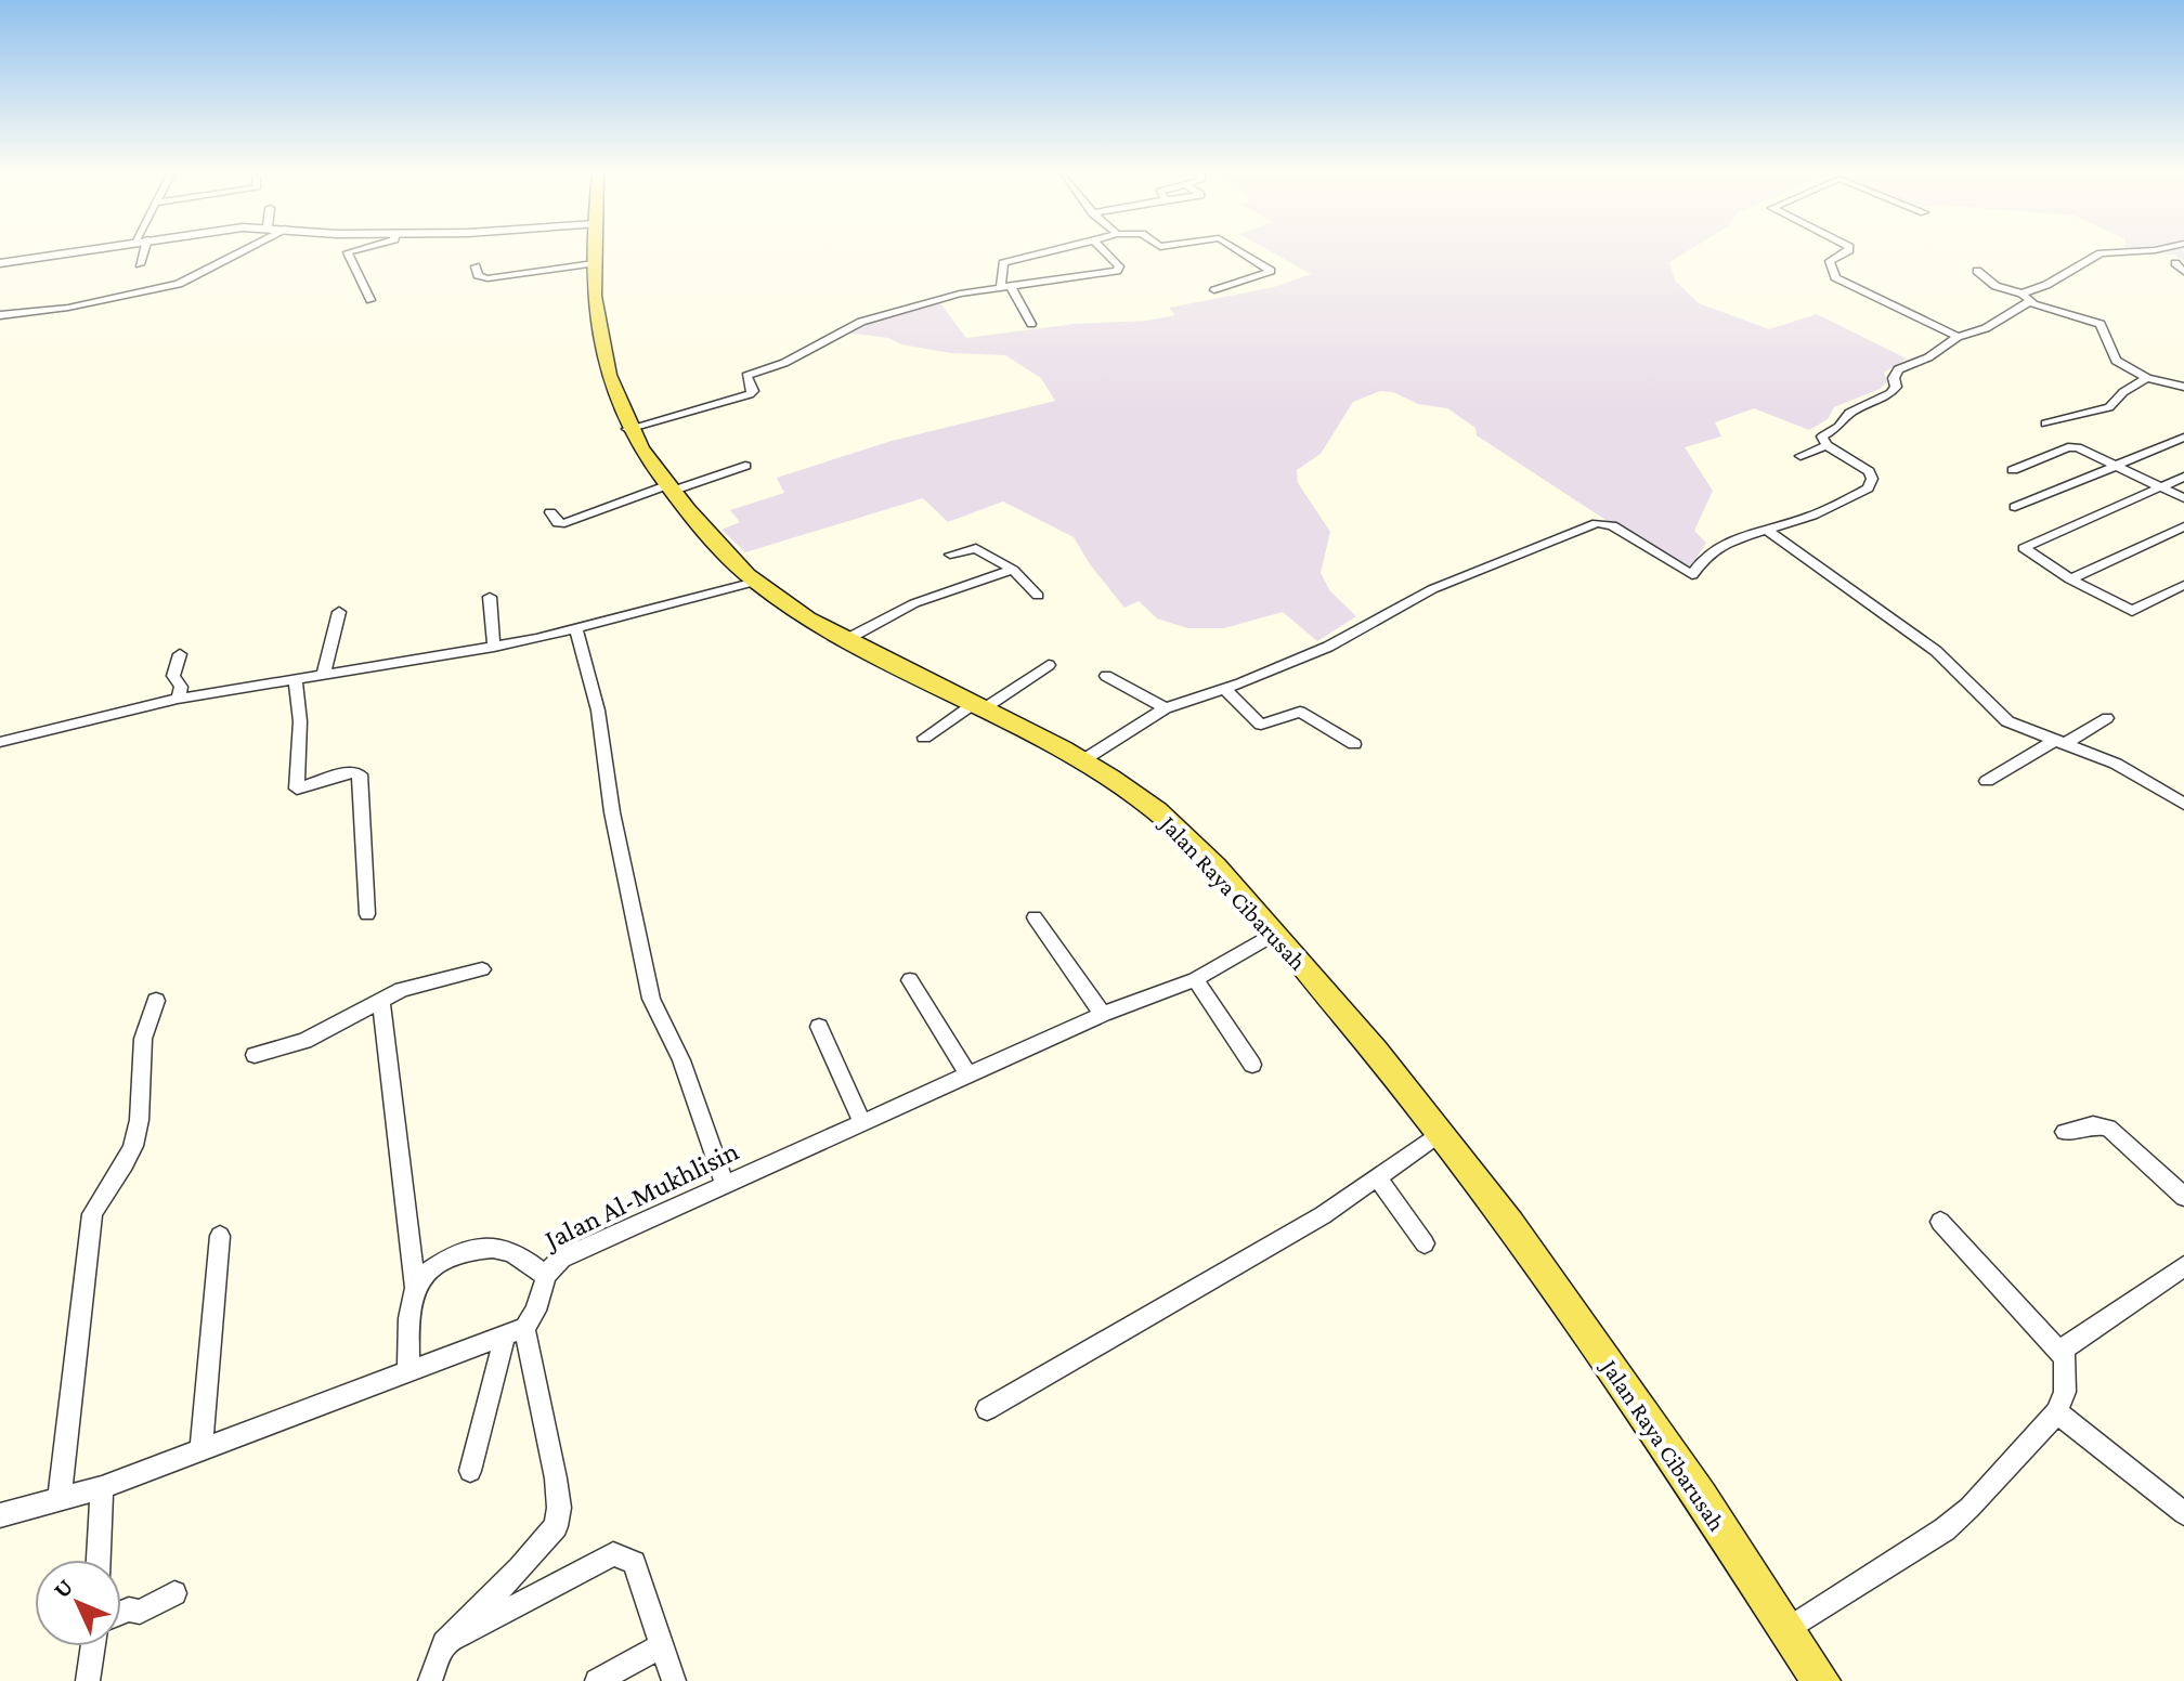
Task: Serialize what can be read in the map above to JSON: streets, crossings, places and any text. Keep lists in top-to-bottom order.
{
  "streets": {
    "main road": ["Jalan Raya Cibarusah"],
    "street": ["Jalan Al-Mukhlisin"]
  },
  "crossings": [
    ["Jalan Raya Cibarusah", "Jalan Al-Mukhlisin"]
  ],
  "north": "top left"
}
